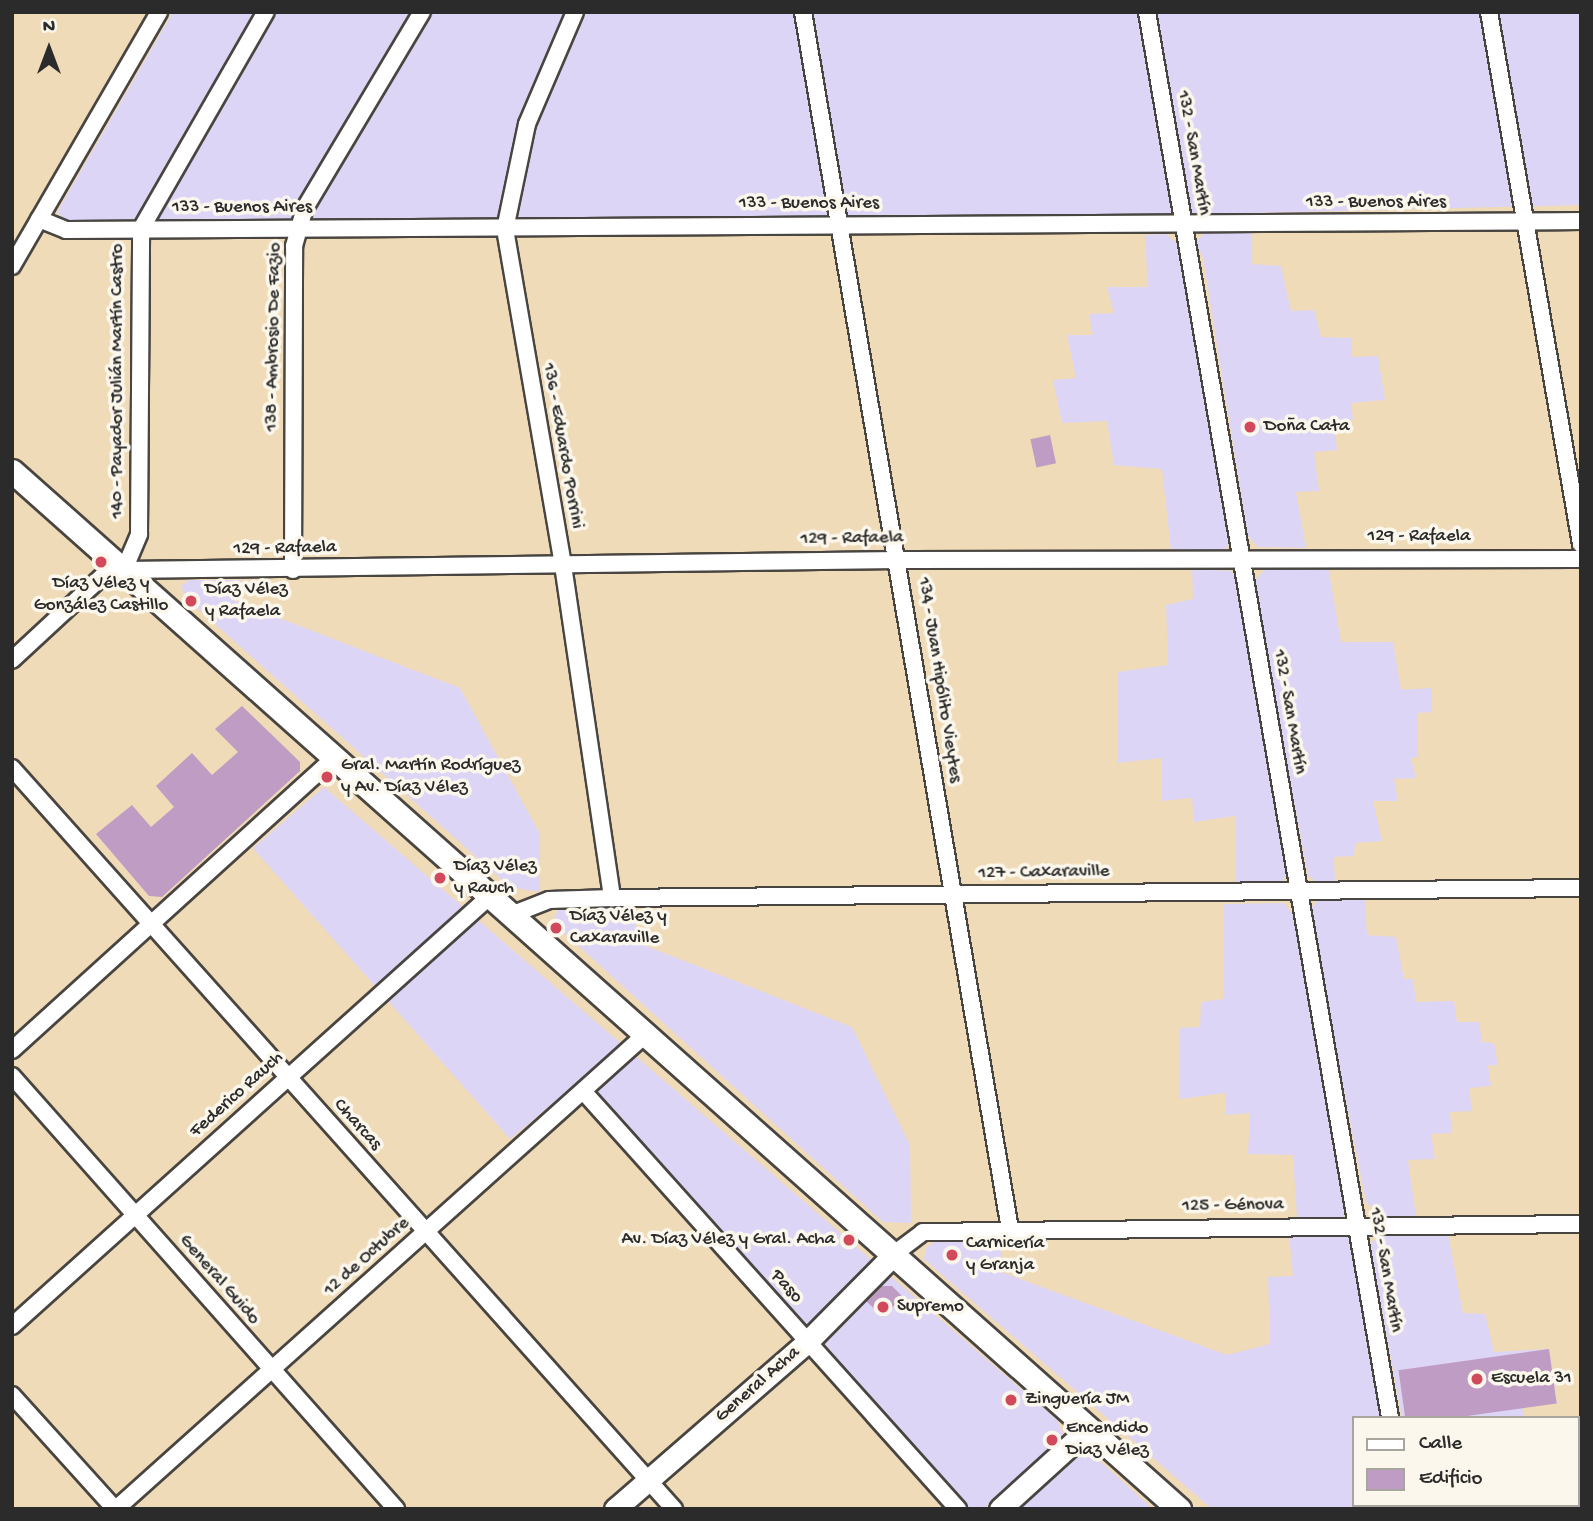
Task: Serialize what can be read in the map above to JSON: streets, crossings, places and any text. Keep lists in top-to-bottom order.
{
  "streets": {
    "street": [
      "132 - San Martín",
      "133 - Buenos Aires",
      "138 - Ambrosio De Fazio",
      "140 - Payador Julián Martín Castro",
      "136 - Eduardo Porrini",
      "129 - Rafaela",
      "134 - Juan Hipólito Vieytes",
      "127 - Caxaraville",
      "Federico Rauch",
      "Charcas",
      "125 - Génova",
      "12 de Octubre",
      "General Guido",
      "Paso",
      "General Acha"
    ]
  },
  "crossings": [
    ["132 - San Martín", "133 - Buenos Aires"],
    ["132 - San Martín", "129 - Rafaela"],
    ["132 - San Martín", "127 - Caxaraville"],
    ["132 - San Martín", "125 - Génova"],
    ["133 - Buenos Aires", "138 - Ambrosio De Fazio"],
    ["133 - Buenos Aires", "140 - Payador Julián Martín Castro"],
    ["133 - Buenos Aires", "136 - Eduardo Porrini"],
    ["133 - Buenos Aires", "134 - Juan Hipólito Vieytes"],
    ["138 - Ambrosio De Fazio", "129 - Rafaela"],
    ["140 - Payador Julián Martín Castro", "129 - Rafaela"],
    ["136 - Eduardo Porrini", "129 - Rafaela"],
    ["136 - Eduardo Porrini", "127 - Caxaraville"],
    ["129 - Rafaela", "134 - Juan Hipólito Vieytes"],
    ["134 - Juan Hipólito Vieytes", "127 - Caxaraville"],
    ["134 - Juan Hipólito Vieytes", "125 - Génova"],
    ["Federico Rauch", "Charcas"],
    ["Federico Rauch", "General Guido"],
    ["Charcas", "12 de Octubre"],
    ["Charcas", "General Acha"],
    ["125 - Génova", "General Acha"],
    ["12 de Octubre", "General Guido"],
    ["12 de Octubre", "Paso"],
    ["Paso", "General Acha"]
  ],
  "places": [
    "Doña Cata",
    "Díaz Vélez y González Castillo",
    "Díaz Vélez y Rafaela",
    "Gral. Martín Rodríguez y Av. Díaz Vélez",
    "Díaz Vélez y Rauch",
    "Díaz Vélez y Caxaraville",
    "Av. Díaz Vélez y Gral. Acha",
    "Carnicería y Granja",
    "Supremo",
    "Escuela 31",
    "Zinguería JM",
    "Encendido Diaz Vélez"
  ],
  "legend": ["Calle", "Edificio"],
  "north": "top"
}
